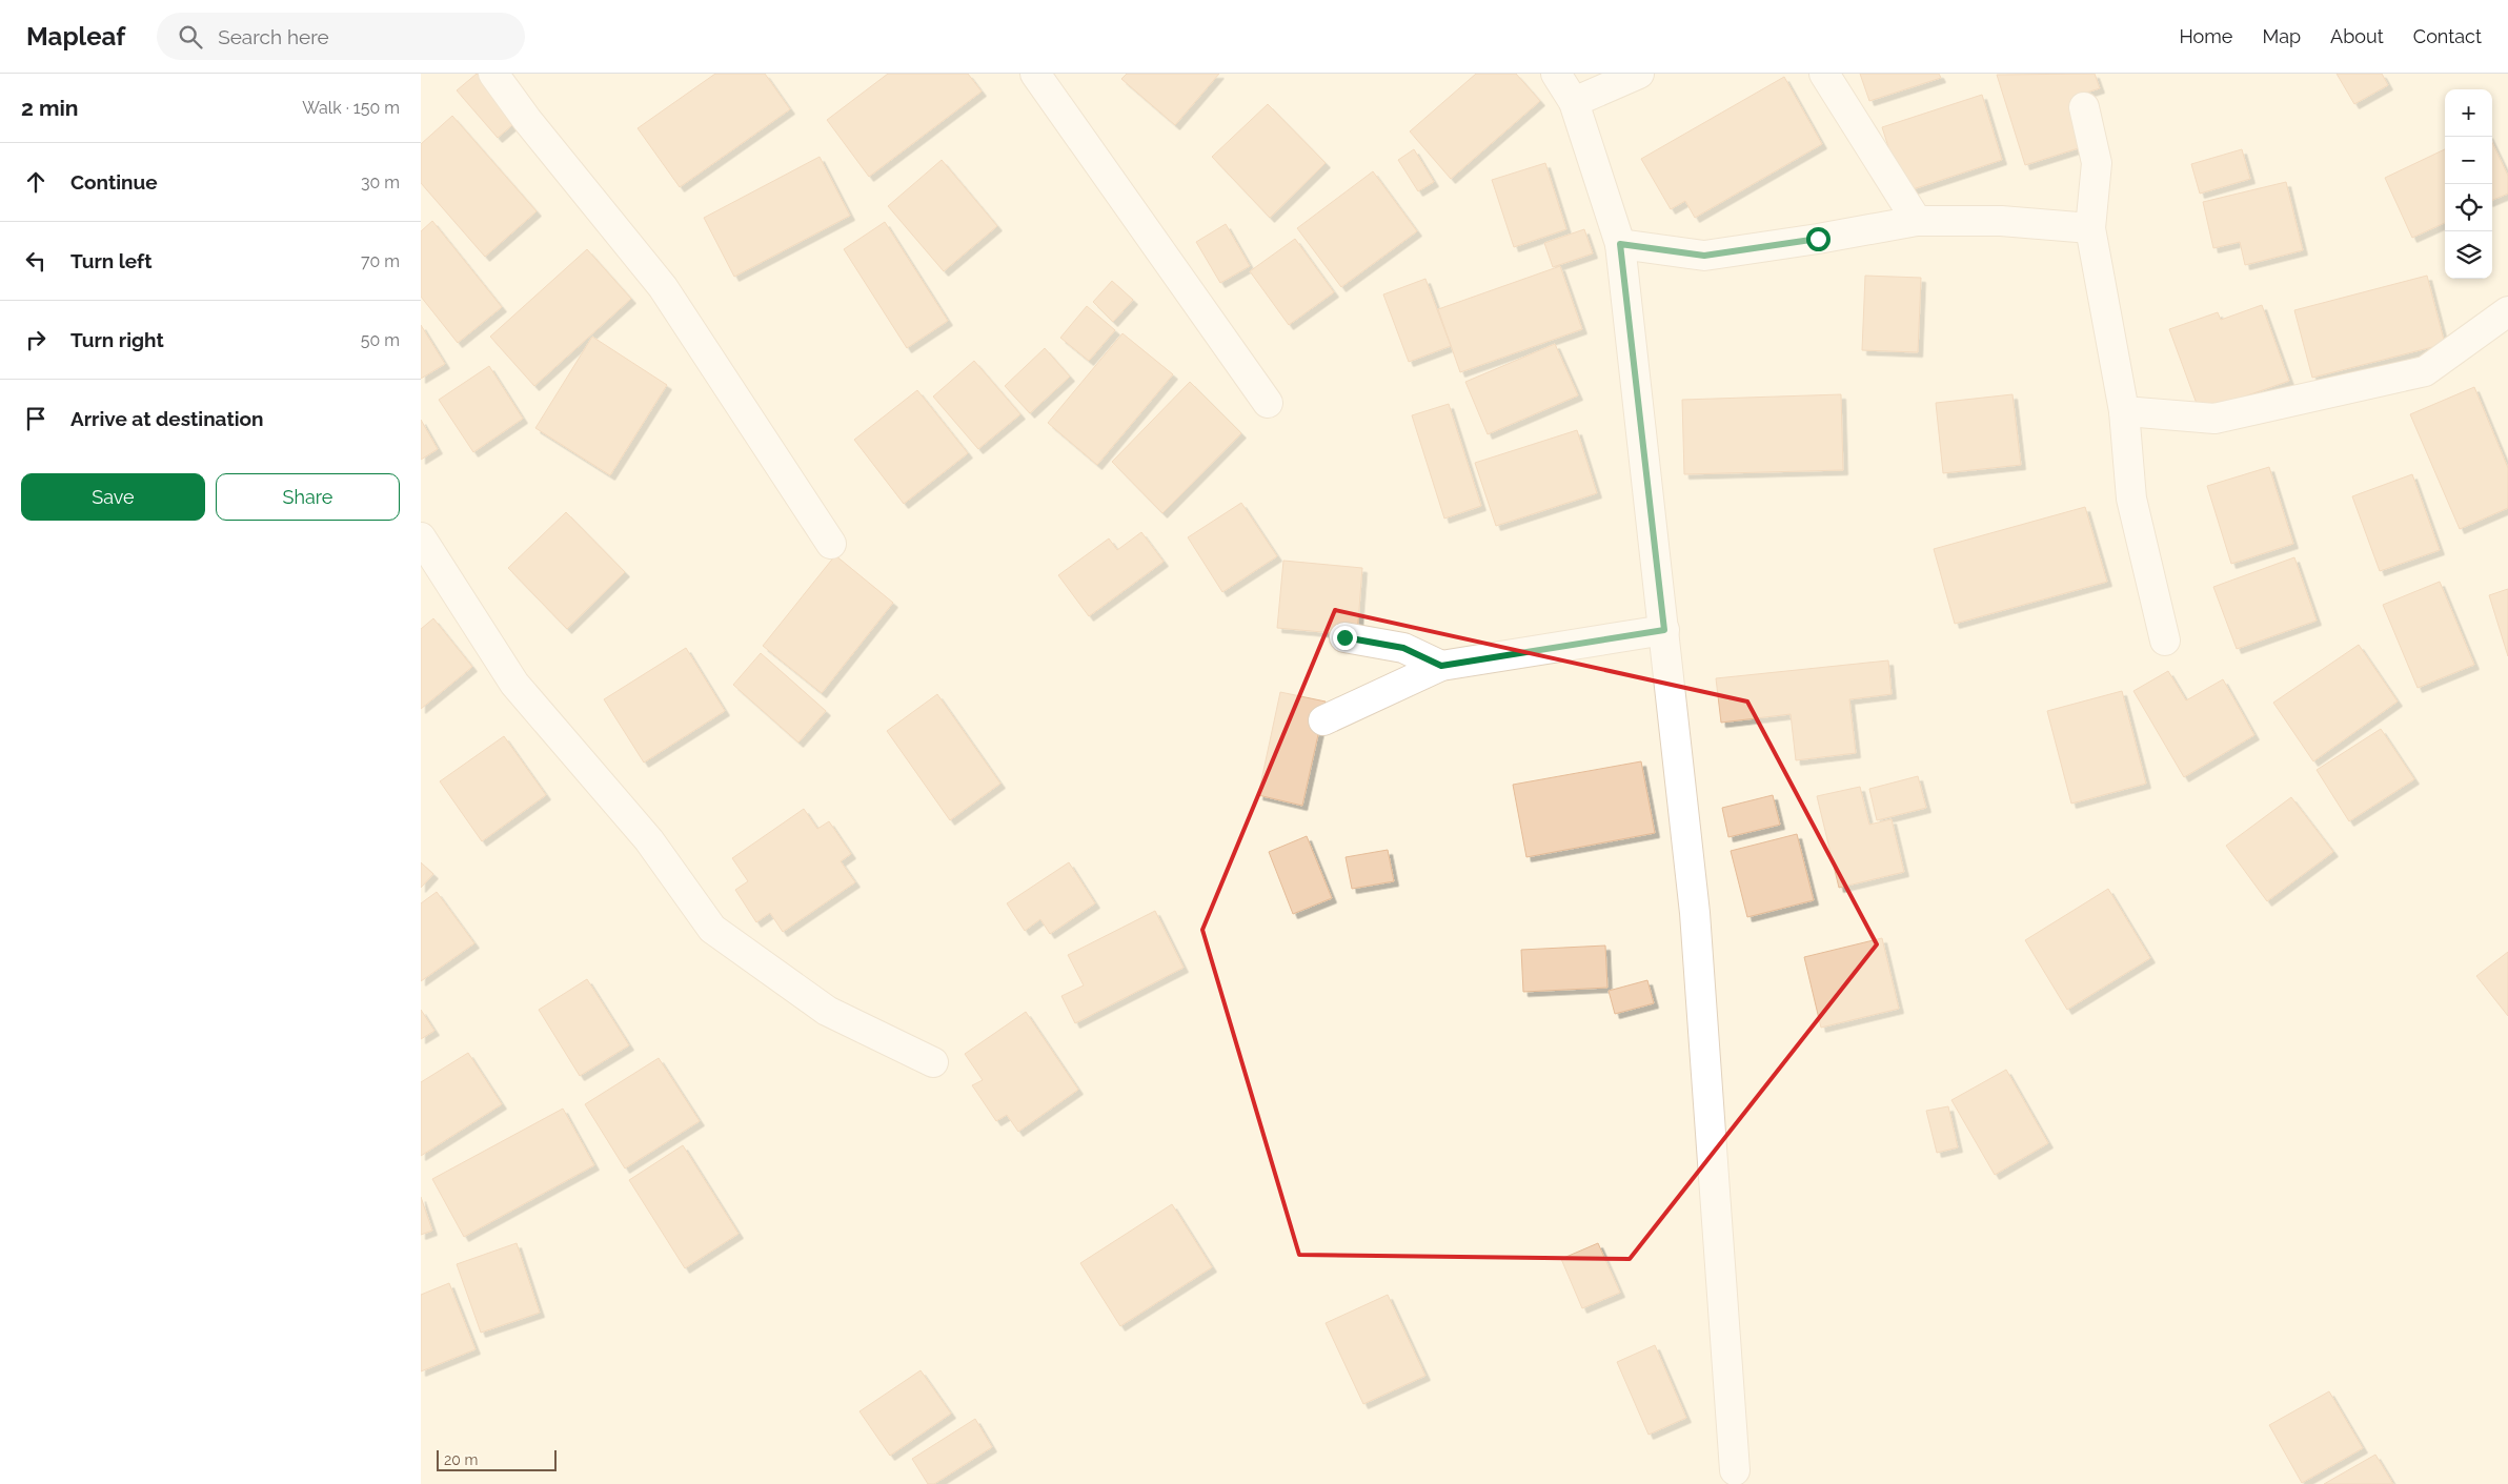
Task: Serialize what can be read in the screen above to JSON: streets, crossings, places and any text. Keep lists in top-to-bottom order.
{
  "scale_bar": "20 m",
  "page": {
    "header": "Mapleaf",
    "search": "Search here",
    "nav": [
      "Home",
      "Map",
      "About",
      "Contact"
    ],
    "heading": ["2 min", "Walk · 150 m"],
    "map_buttons": ["+", "−"],
    "list": [
      ["Continue", "30 m"],
      ["Turn left", "70 m"],
      ["Turn right", "50 m"],
      "Arrive at destination"
    ],
    "buttons": ["Save", "Share"],
    "scale": "20 m"
  }
}
